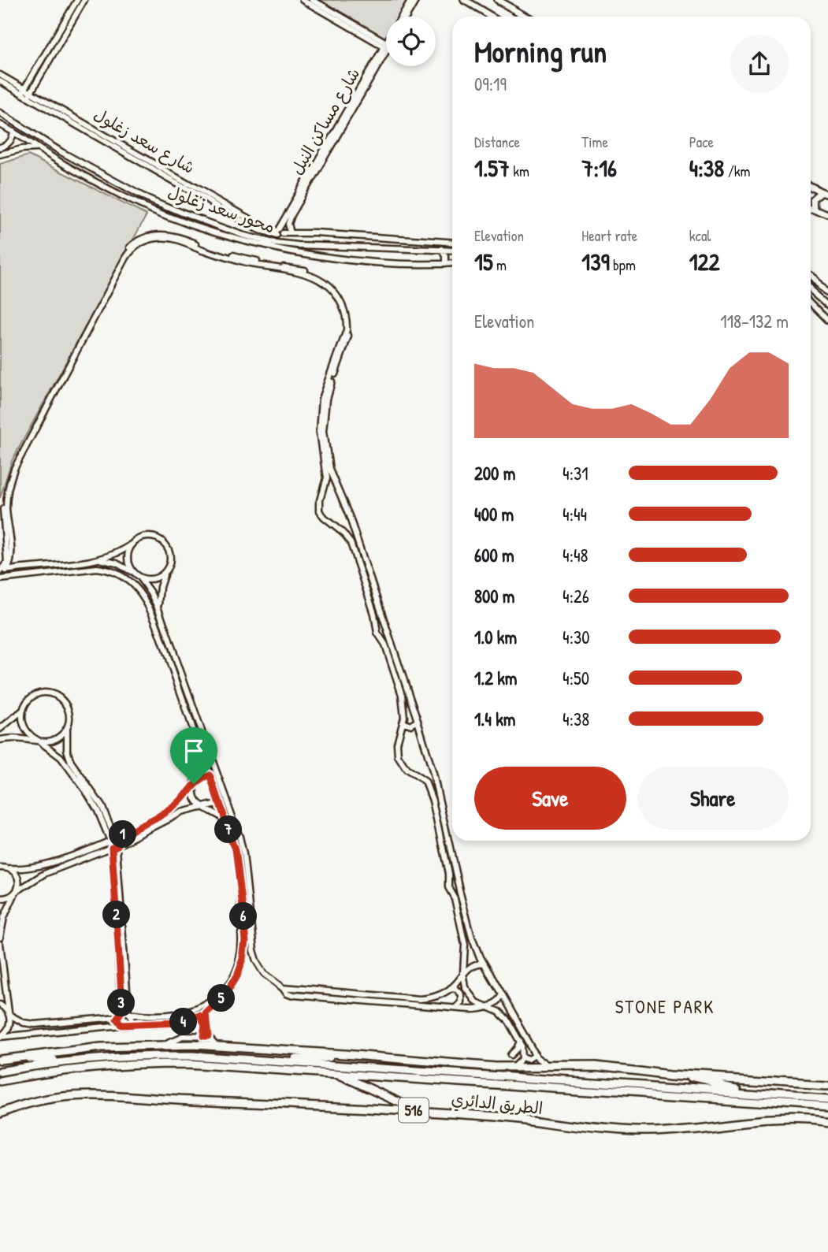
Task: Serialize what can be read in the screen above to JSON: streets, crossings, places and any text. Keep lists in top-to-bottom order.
{
  "streets": {
    "highway": ["الطريق الدائري", "516"],
    "street": ["شارع مساكن النيل", "شارع سعد زغلول", "محور سعد زغلول"]
  },
  "crossings": [
    ["شارع مساكن النيل", "شارع سعد زغلول"]
  ],
  "districts": ["STONE PARK"],
  "page": {
    "heading": ["Morning run", "09:19"],
    "stats": [
      ["Distance", "1.57 km"],
      ["Time", "7:16"],
      ["Pace", "4:38 /km"],
      ["Elevation", "15 m"],
      ["Heart rate", "139 bpm"],
      ["kcal", "122"]
    ],
    "chart": ["Elevation", "118–132 m"],
    "list": [
      {
        "name": "200 m",
        "note": "4:31"
      },
      {
        "name": "400 m",
        "note": "4:44"
      },
      {
        "name": "600 m",
        "note": "4:48"
      },
      {
        "name": "800 m",
        "note": "4:26"
      },
      {
        "name": "1.0 km",
        "note": "4:30"
      },
      {
        "name": "1.2 km",
        "note": "4:50"
      },
      {
        "name": "1.4 km",
        "note": "4:38"
      }
    ],
    "buttons": ["Save", "Share"],
    "pins": [
      "7",
      "1",
      "2",
      "6",
      "5",
      "3",
      "4"
    ]
  }
}
